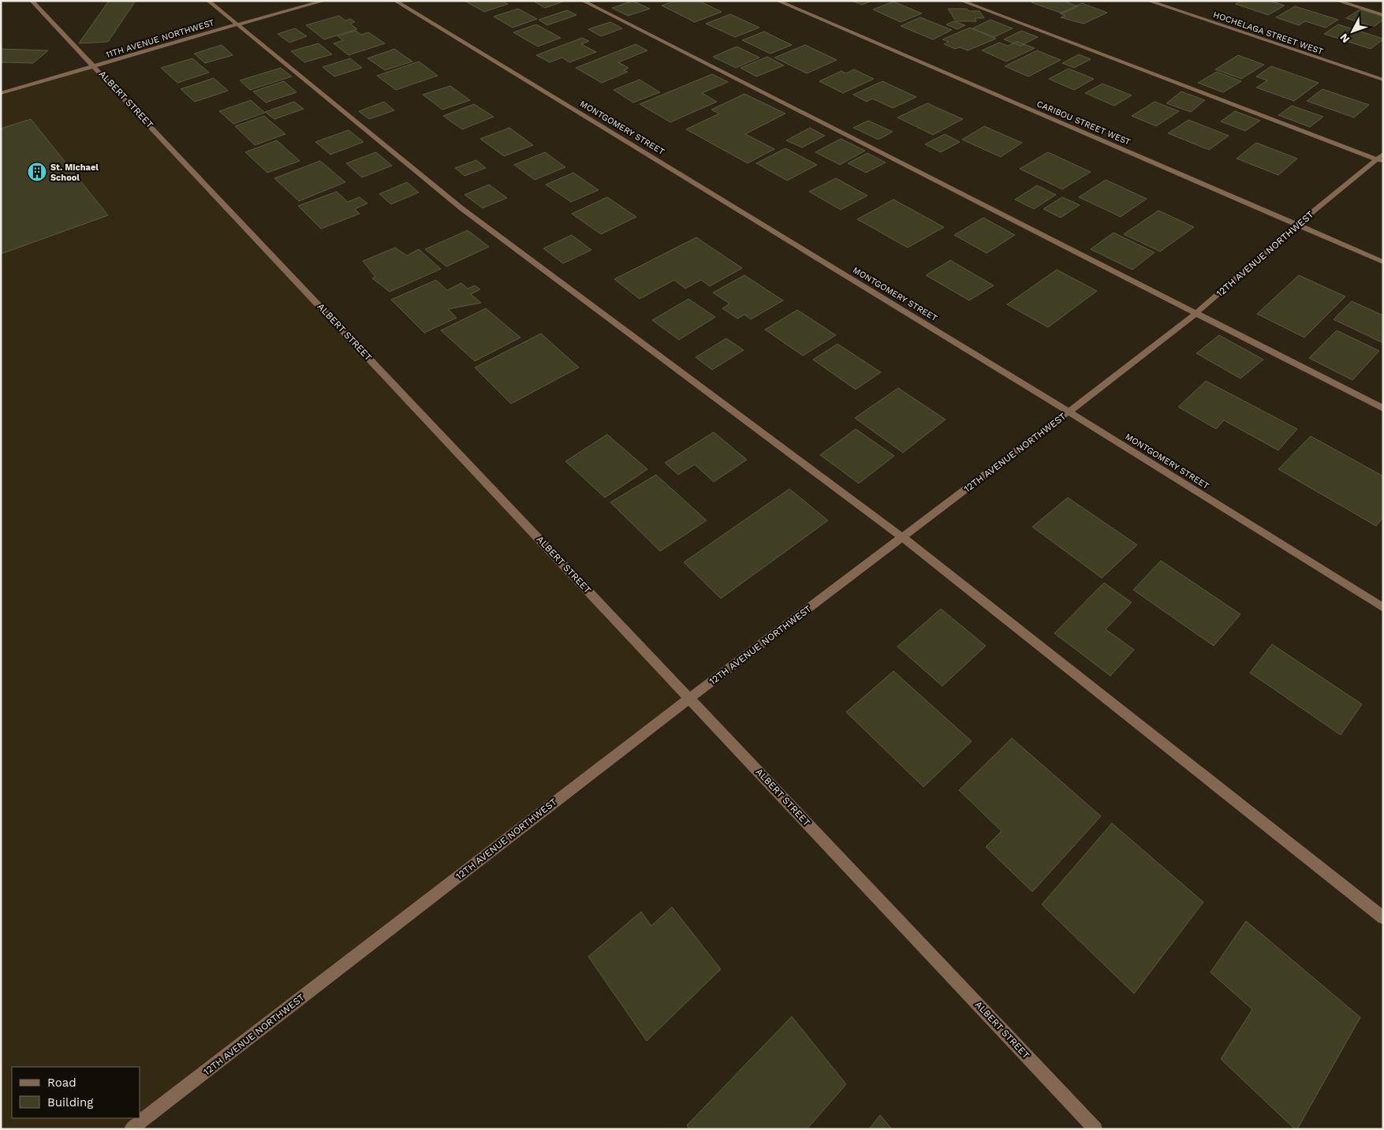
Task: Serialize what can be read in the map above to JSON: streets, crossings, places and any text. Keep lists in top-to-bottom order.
{
  "streets": {
    "street": [
      "HOCHELAGA STREET WEST",
      "11TH AVENUE NORTHWEST",
      "ALBERT STREET",
      "CARIBOU STREET WEST",
      "MONTGOMERY STREET",
      "12TH AVENUE NORTHWEST"
    ]
  },
  "crossings": [
    ["11TH AVENUE NORTHWEST", "ALBERT STREET"],
    ["ALBERT STREET", "12TH AVENUE NORTHWEST"],
    ["CARIBOU STREET WEST", "12TH AVENUE NORTHWEST"],
    ["MONTGOMERY STREET", "12TH AVENUE NORTHWEST"]
  ],
  "places": {
    "building": ["St. Michael School"]
  },
  "legend": ["Road", "Building"],
  "north": "bottom left"
}
